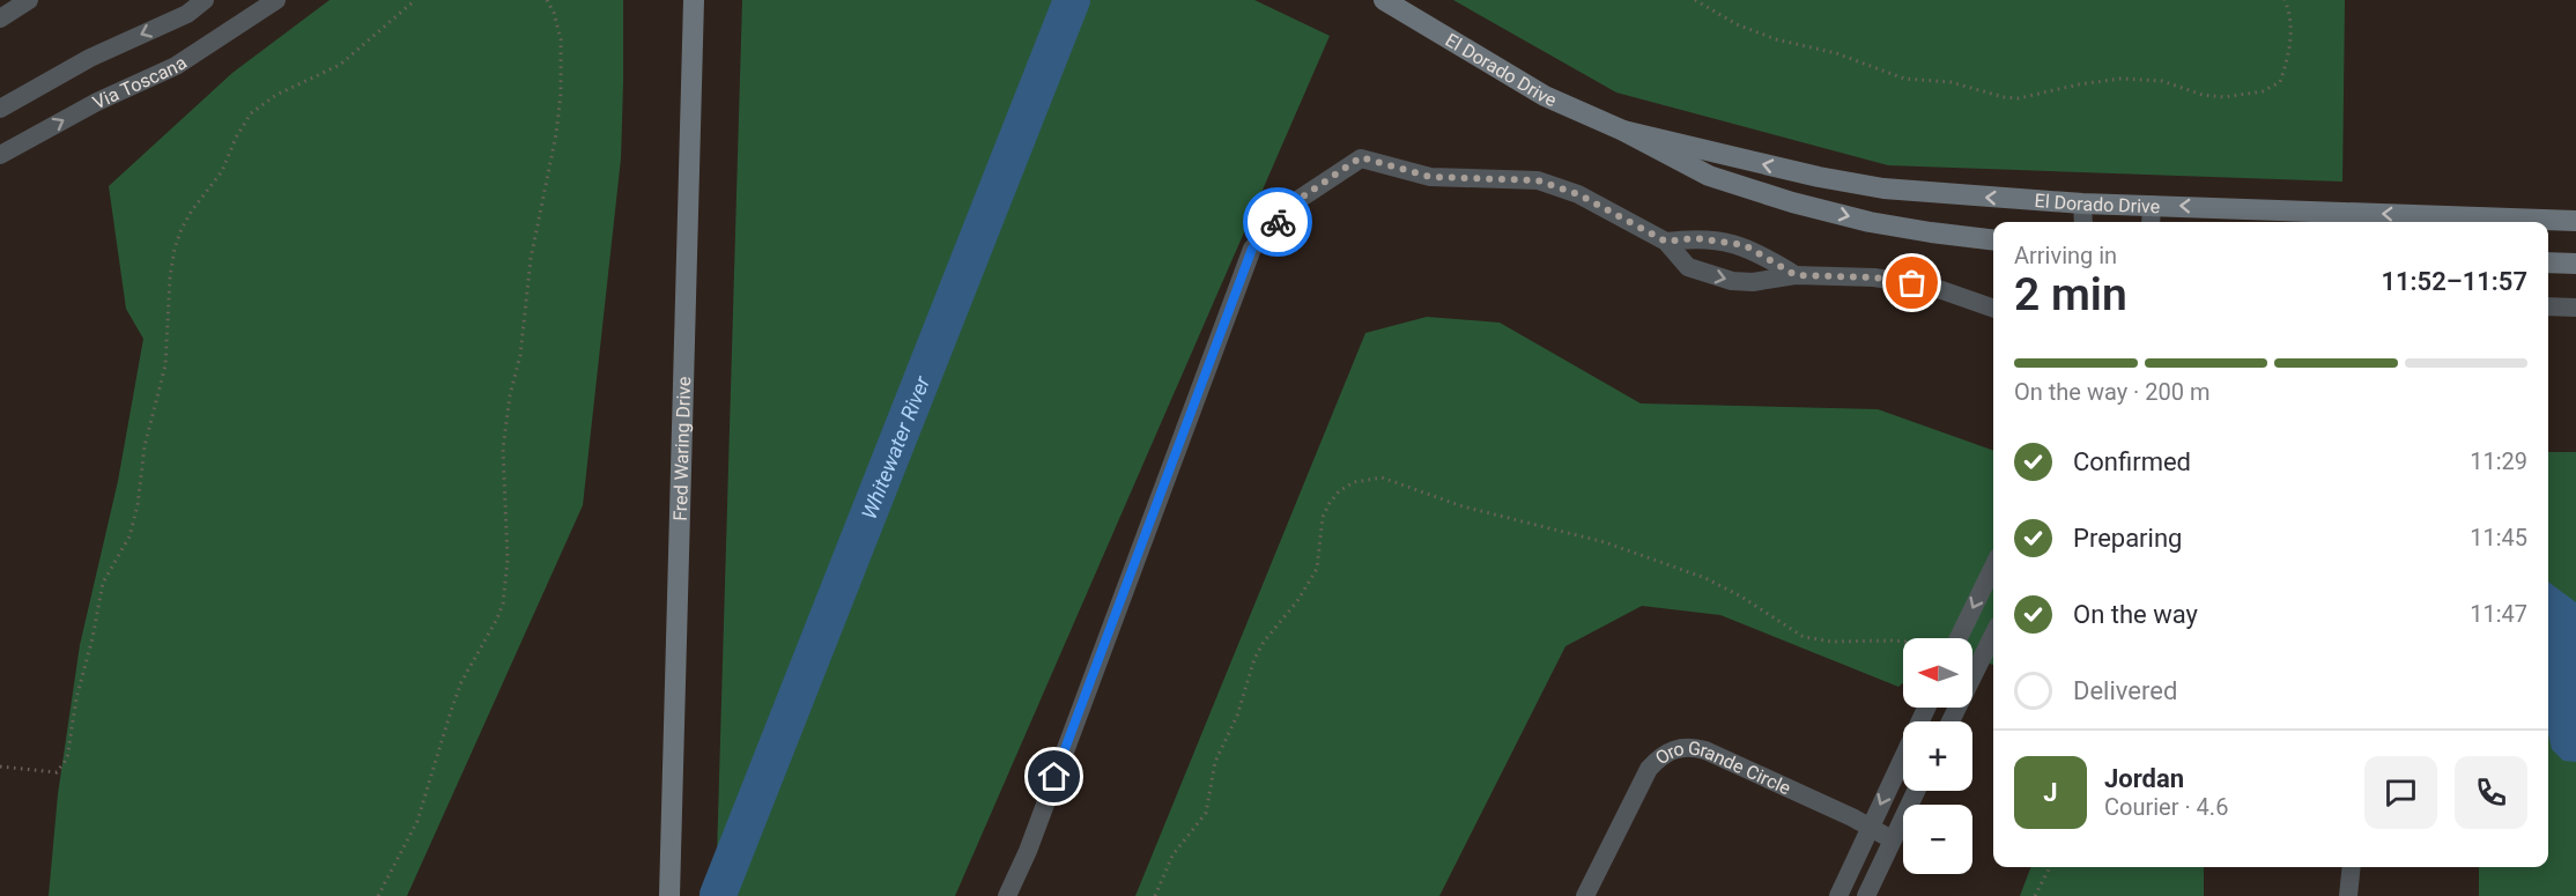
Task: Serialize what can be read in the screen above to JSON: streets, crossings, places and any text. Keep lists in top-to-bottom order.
{
  "streets": {
    "main road": ["El Dorado Drive", "Fred Waring Drive"],
    "street": ["Via Toscana", "Oro Grande Circle"]
  },
  "water": ["Whitewater River"],
  "north": "left",
  "page": {
    "heading": ["2 min", "Arriving in", "11:52–11:57"],
    "panel": ["Jordan", "Courier · 4.6"],
    "bar": "On the way · 200 m",
    "list": [
      ["Confirmed", "11:29"],
      ["Preparing", "11:45"],
      ["On the way", "11:47"],
      "Delivered"
    ],
    "map_buttons": ["+", "−"],
    "round": "J"
  }
}
